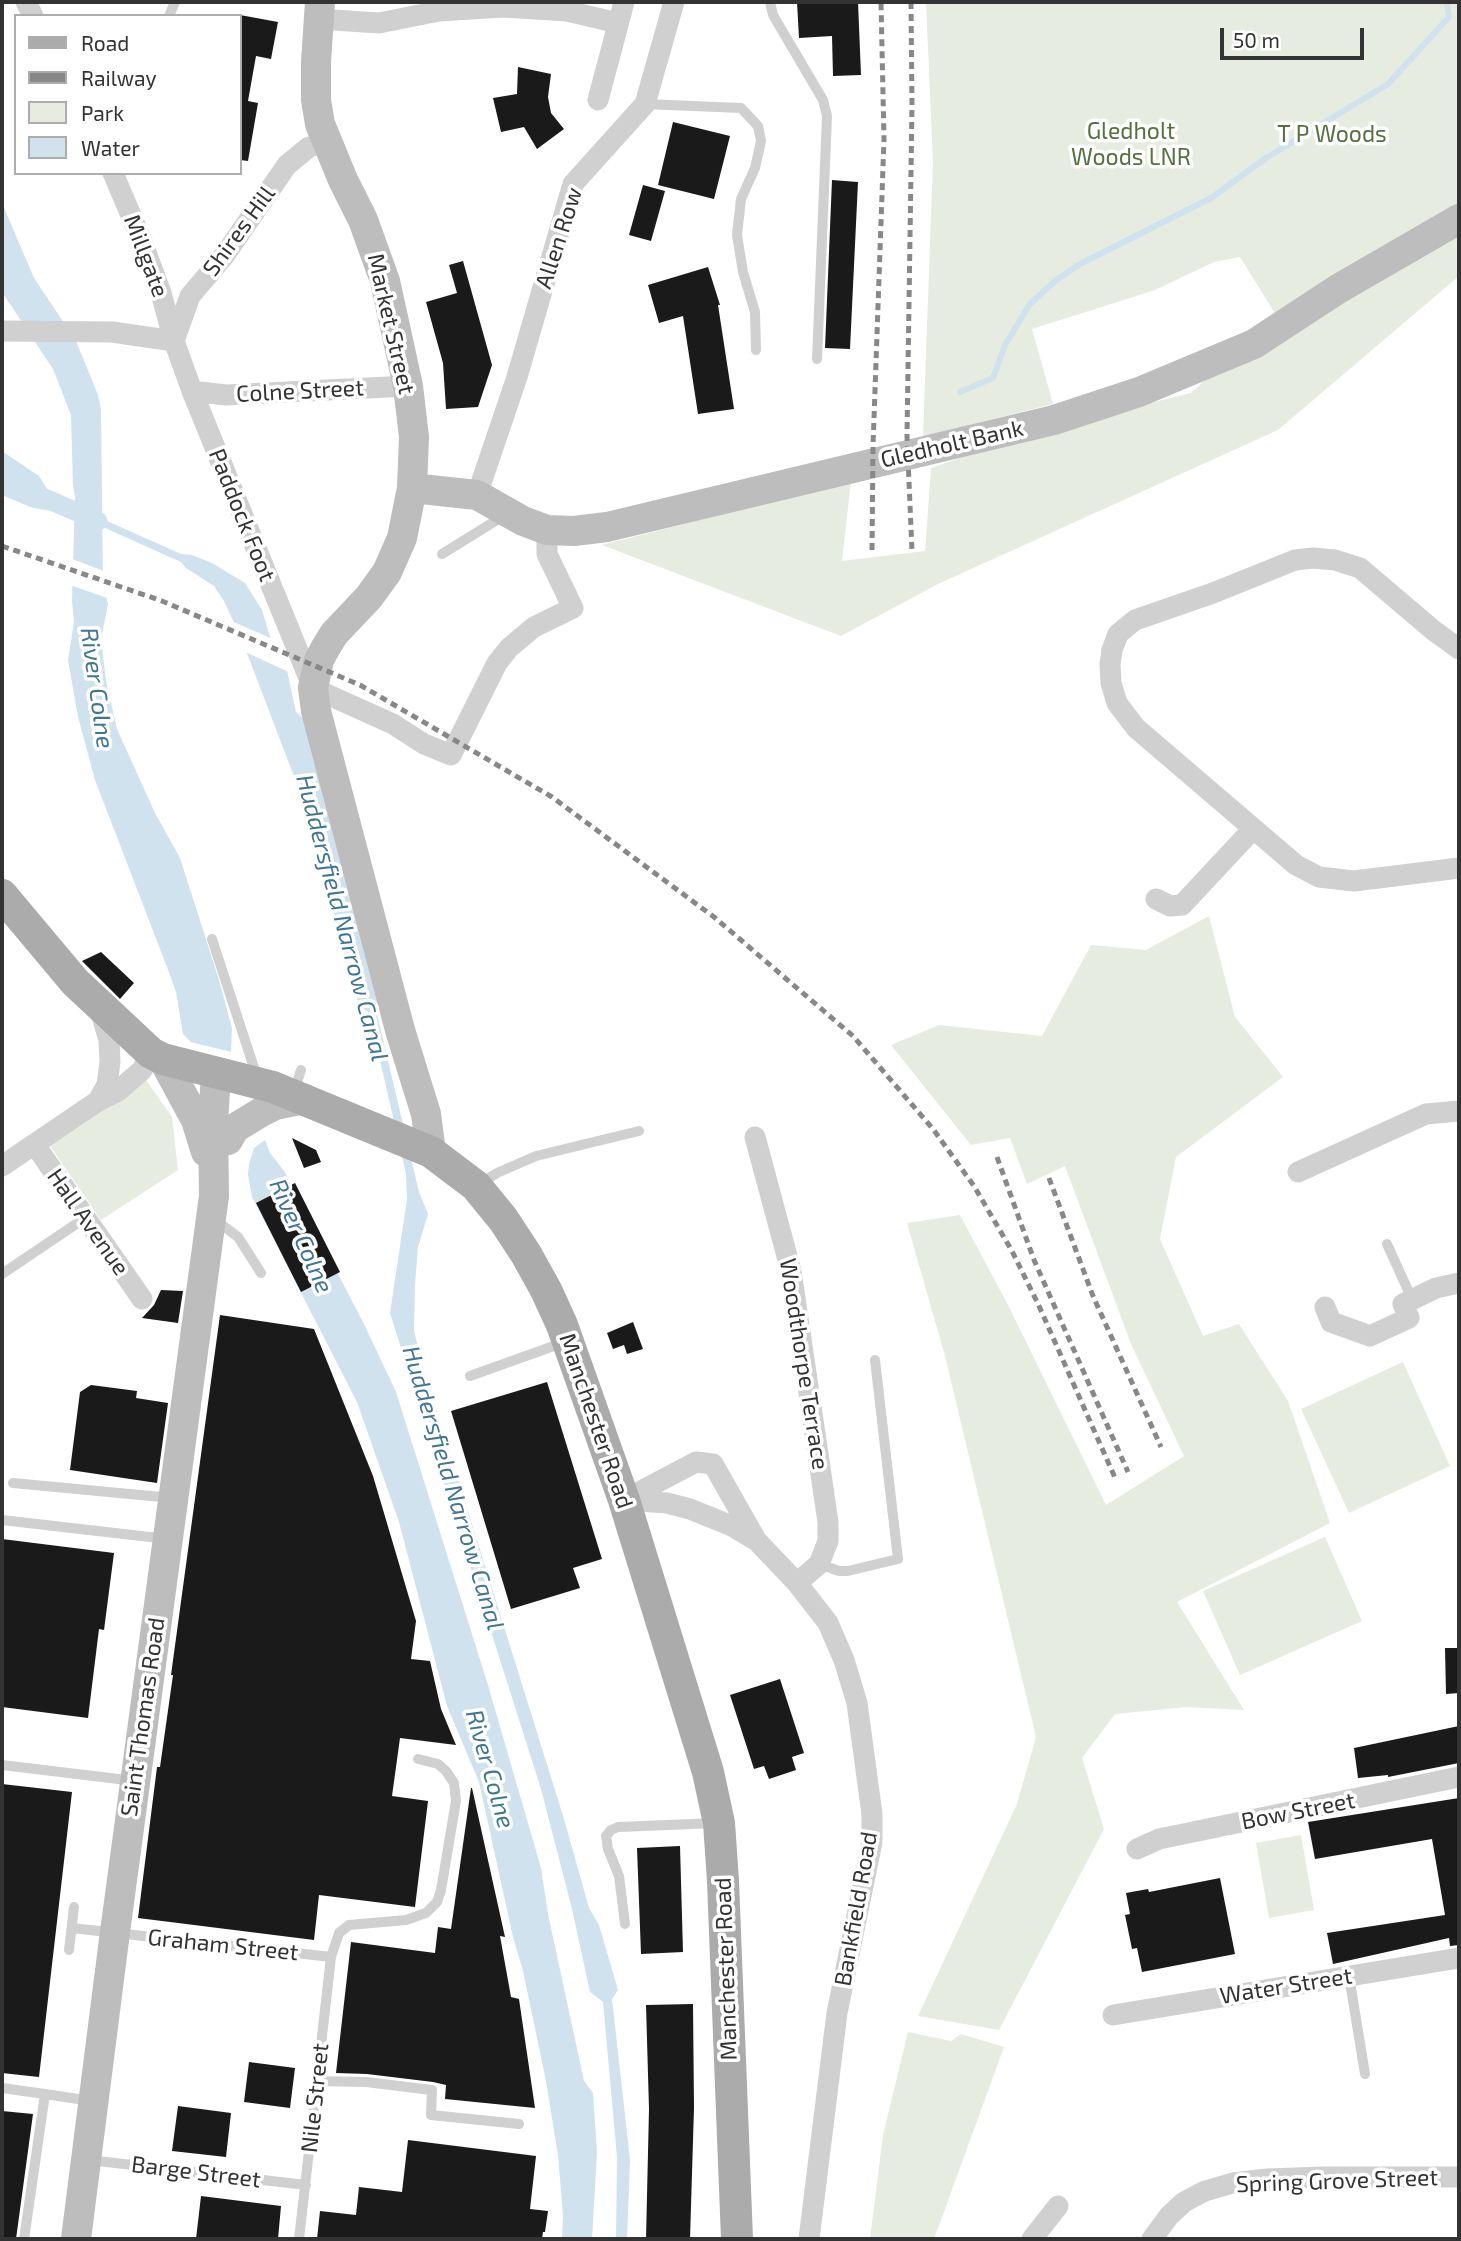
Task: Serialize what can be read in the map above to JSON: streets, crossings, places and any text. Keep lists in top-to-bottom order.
{
  "streets": {
    "main road": ["Manchester Road"],
    "street": [
      "Shires Hill",
      "Allen Row",
      "Millgate",
      "Market Street",
      "Colne Street",
      "Gledholt Bank",
      "Paddock Foot",
      "Hall Avenue",
      "Woodthorpe Terrace",
      "Saint Thomas Road",
      "Bow Street",
      "Bankfield Road",
      "Water Street",
      "Spring Grove Street"
    ],
    "lane": ["Graham Street", "Nile Street", "Barge Street"]
  },
  "crossings": [
    ["Shires Hill", "Millgate"],
    ["Shires Hill", "Market Street"],
    ["Shires Hill", "Paddock Foot"],
    ["Allen Row", "Gledholt Bank"],
    ["Millgate", "Paddock Foot"],
    ["Market Street", "Colne Street"],
    ["Market Street", "Gledholt Bank"],
    ["Market Street", "Paddock Foot"],
    ["Colne Street", "Paddock Foot"],
    ["Manchester Road", "Saint Thomas Road"],
    ["Manchester Road", "Bankfield Road"],
    ["Saint Thomas Road", "Graham Street"],
    ["Saint Thomas Road", "Barge Street"],
    ["Graham Street", "Nile Street"],
    ["Nile Street", "Barge Street"]
  ],
  "water": ["River Colne", "Huddersfield Narrow Canal"],
  "parks": ["Gledholt Woods LNR", "T P Woods"],
  "legend": [
    "Road",
    "Railway",
    "Park",
    "Water"
  ],
  "scale_bar": "50 m"
}
